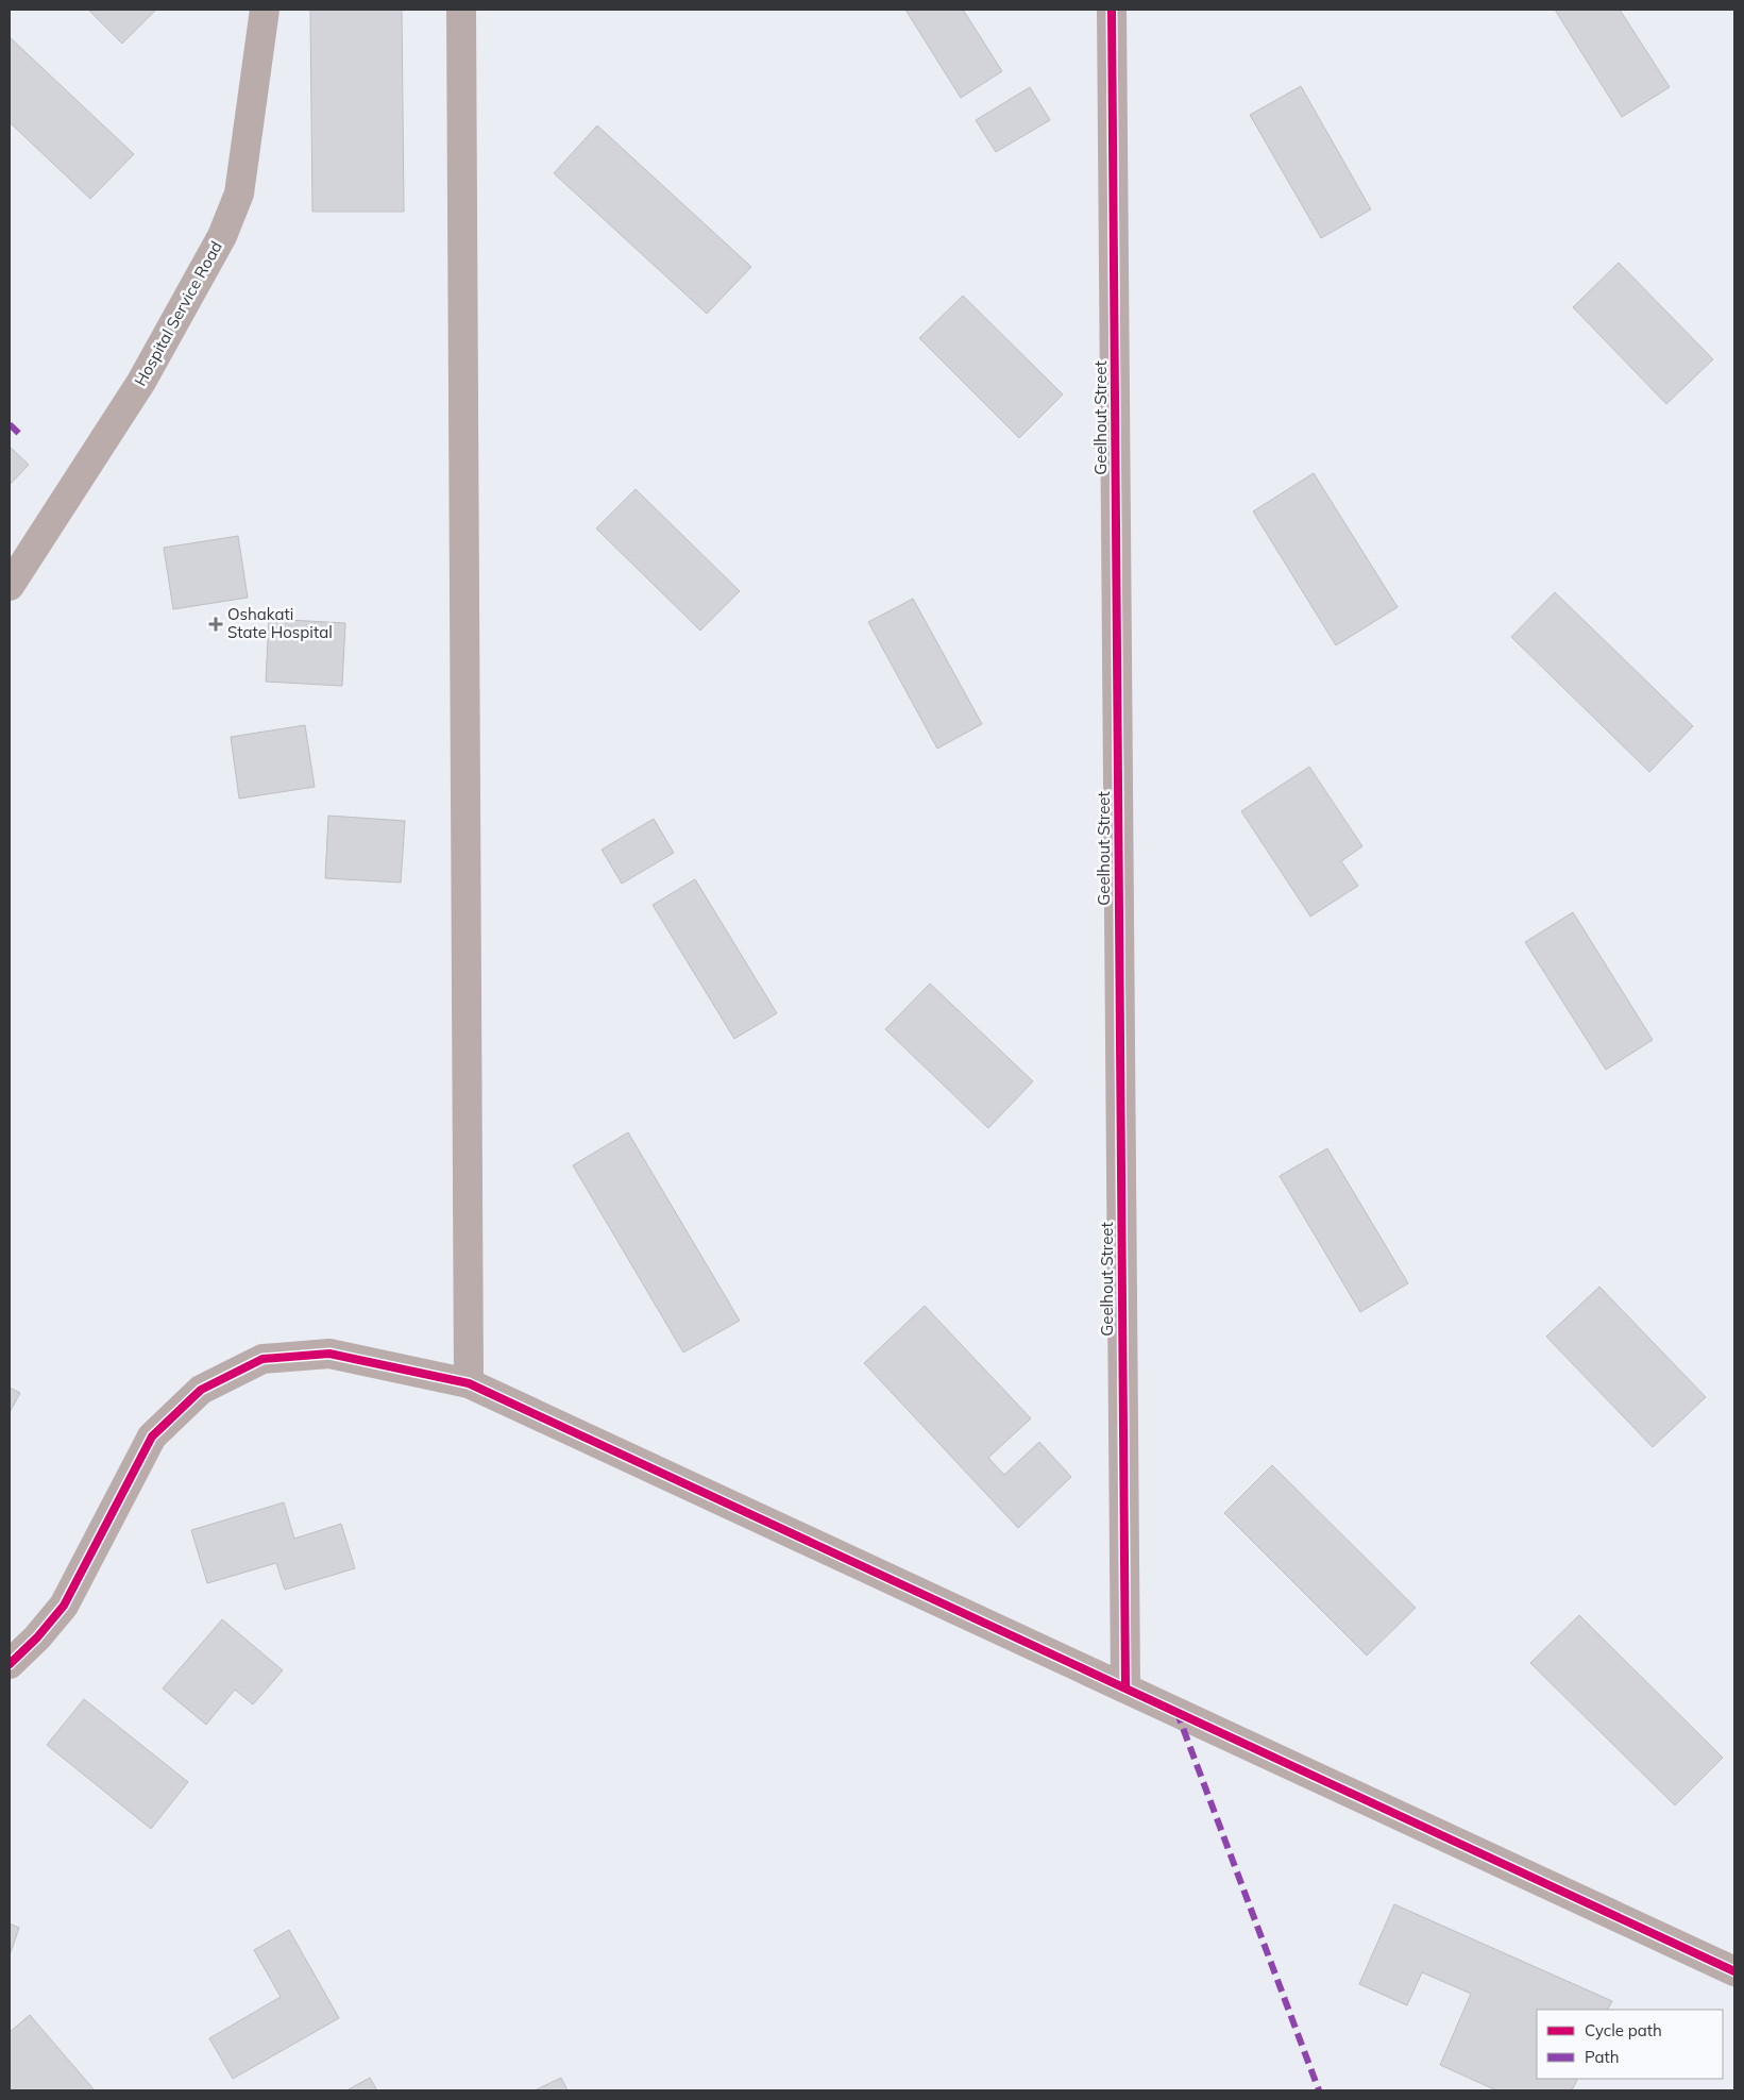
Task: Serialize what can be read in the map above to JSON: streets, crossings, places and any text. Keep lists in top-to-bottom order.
{
  "streets": {
    "street": ["Hospital Service Road", "Geelhout Street"]
  },
  "places": {
    "health": ["Oshakati State Hospital"]
  },
  "legend": ["Cycle path", "Path"]
}
